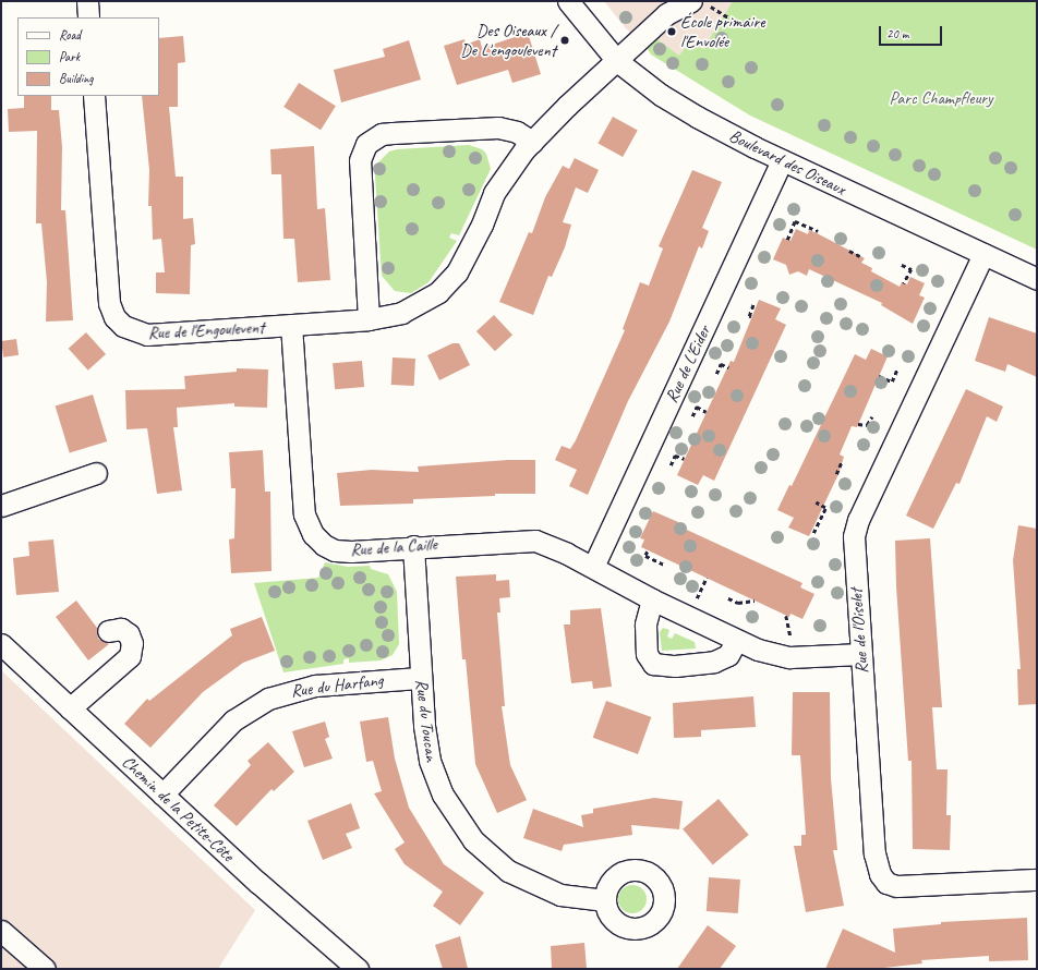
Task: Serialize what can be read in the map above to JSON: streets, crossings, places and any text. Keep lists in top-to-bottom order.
{
  "streets": {
    "street": [
      "Boulevard des Oiseaux",
      "Rue de l'Engoulevent",
      "Rue de L'Eider",
      "Rue de la Caille",
      "Rue de l'Oiselet",
      "Rue du Harfang",
      "Rue du Toucan",
      "Chemin de la Petite-Côte"
    ]
  },
  "crossings": [
    ["Boulevard des Oiseaux", "Rue de l'Engoulevent"],
    ["Boulevard des Oiseaux", "Rue de L'Eider"],
    ["Boulevard des Oiseaux", "Rue de l'Oiselet"],
    ["Rue de l'Engoulevent", "Rue de la Caille"],
    ["Rue de L'Eider", "Rue de la Caille"],
    ["Rue de la Caille", "Rue de l'Oiselet"],
    ["Rue de la Caille", "Rue du Toucan"],
    ["Rue du Harfang", "Rue du Toucan"],
    ["Rue du Harfang", "Chemin de la Petite-Côte"]
  ],
  "parks": ["Parc Champfleury"],
  "places": ["École primaire l'Envolée", "Des Oiseaux / De L'engoulevent"],
  "legend": ["Road", "Park", "Building"],
  "scale_bar": "20 m"
}
